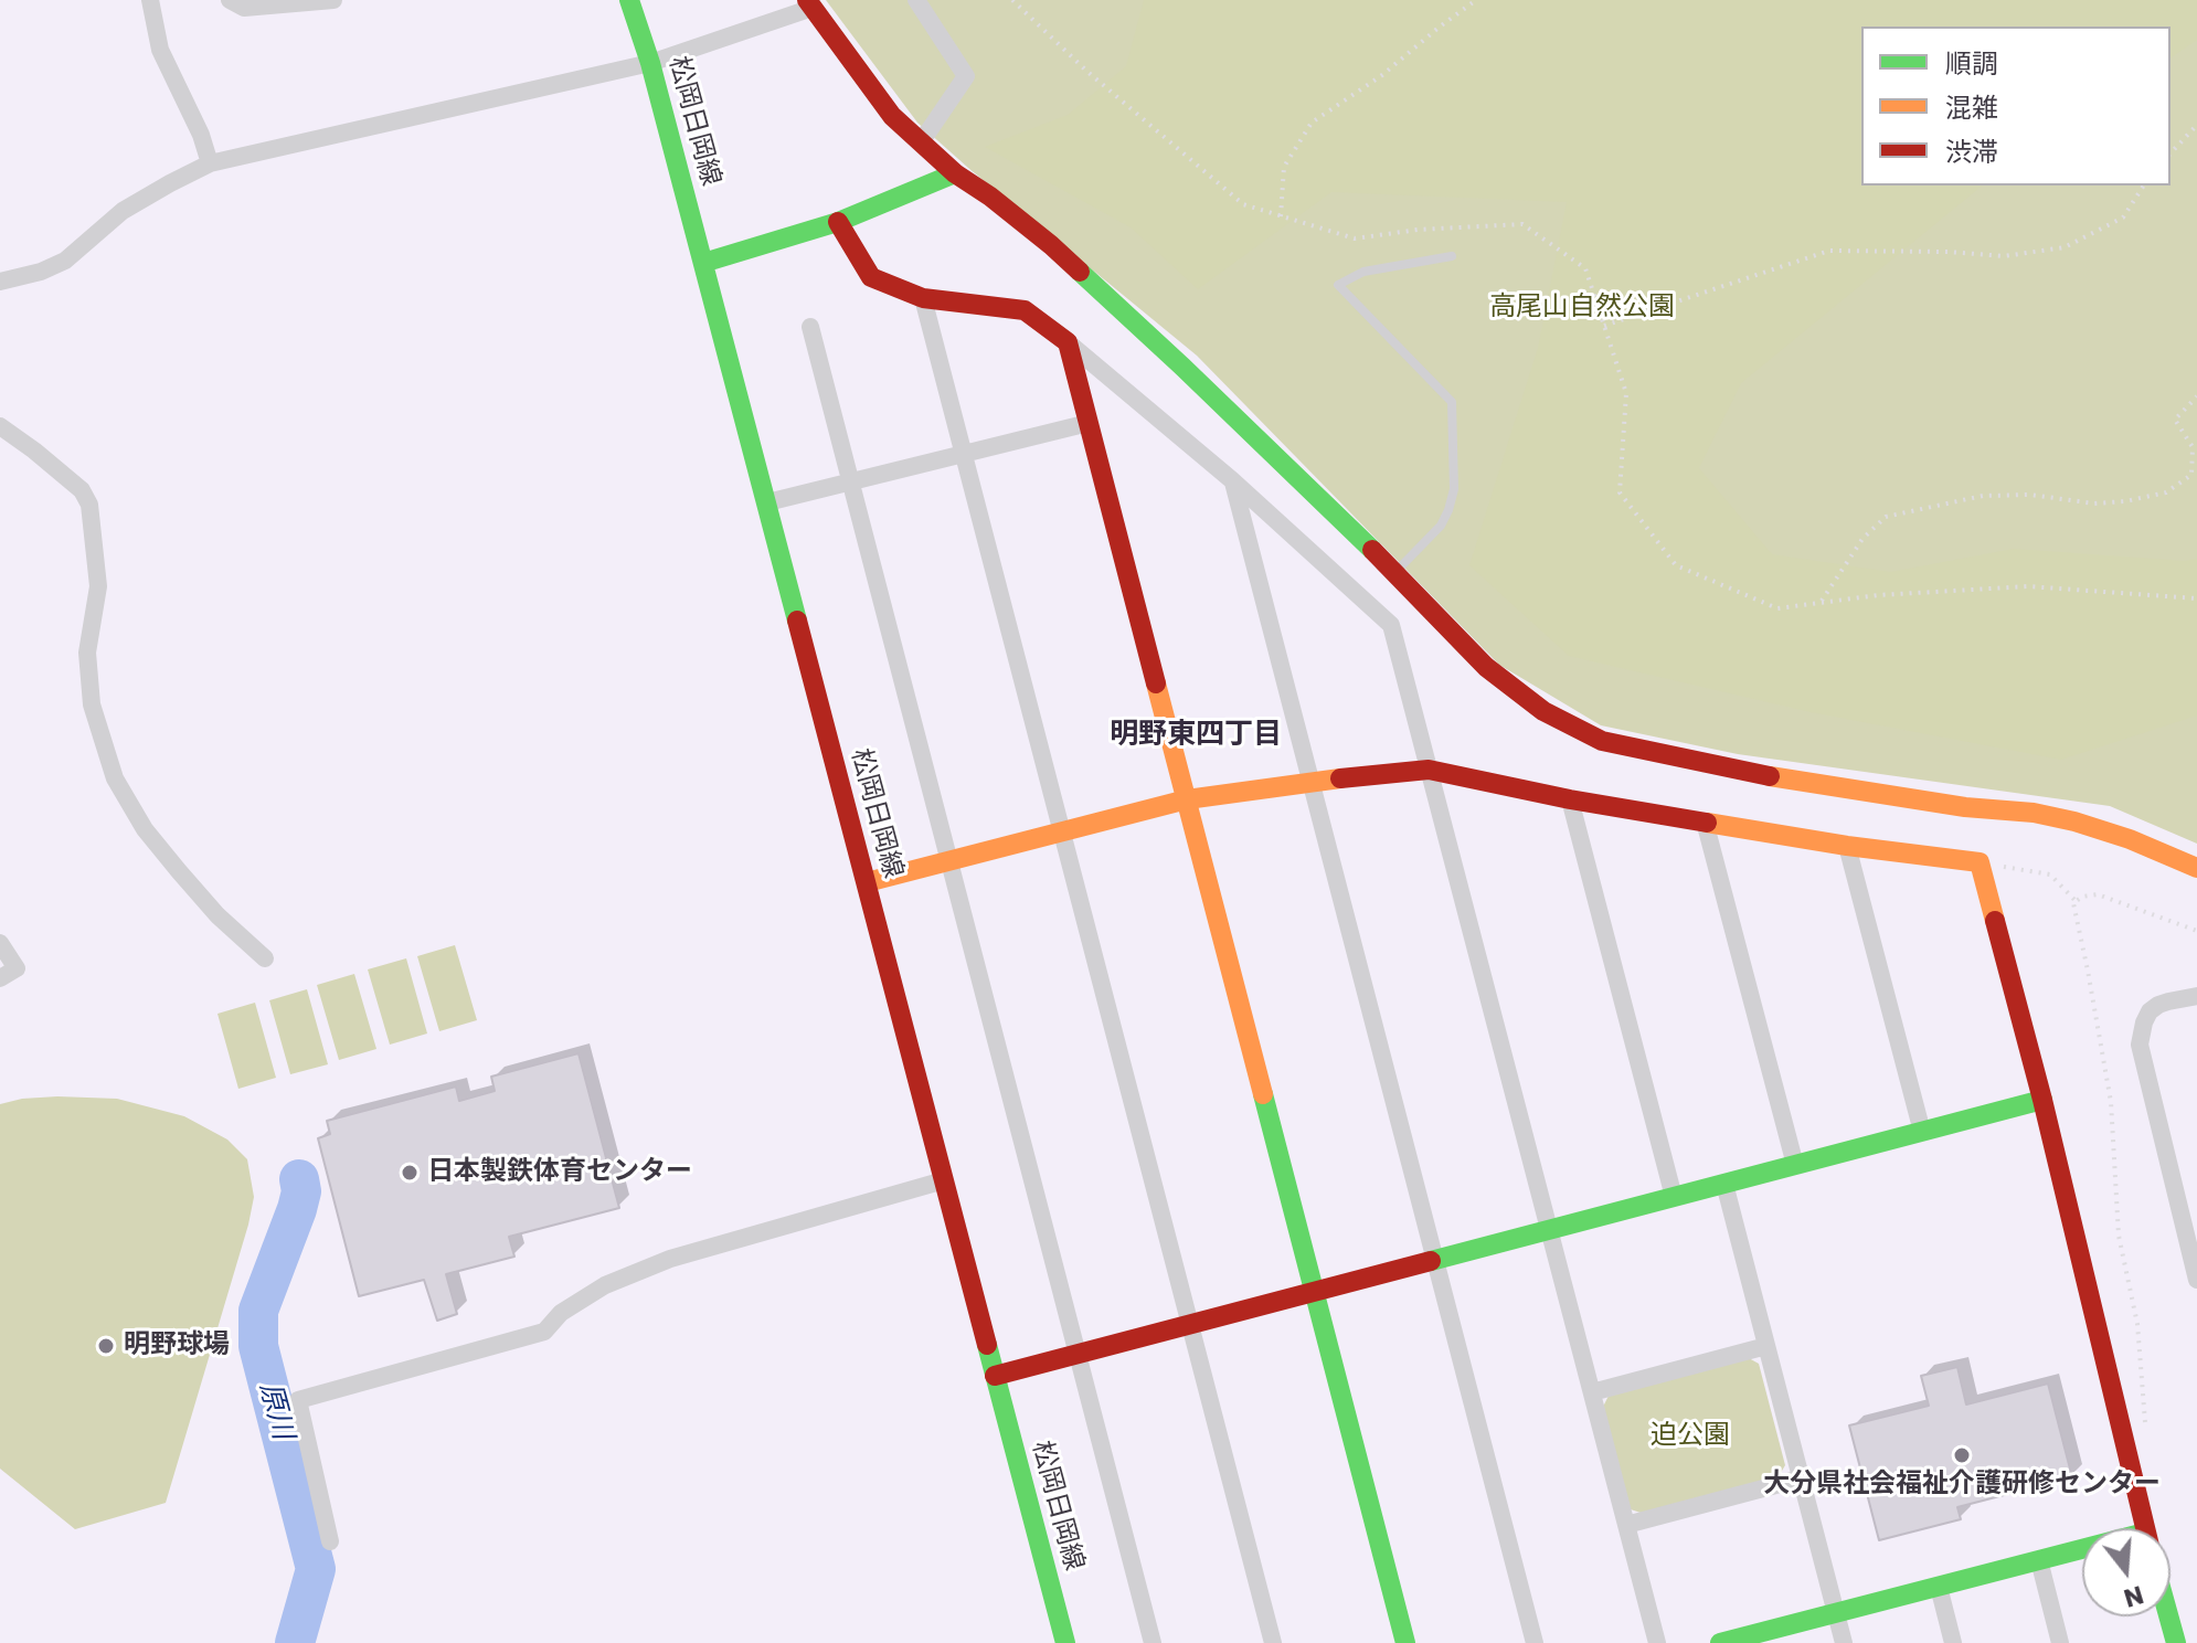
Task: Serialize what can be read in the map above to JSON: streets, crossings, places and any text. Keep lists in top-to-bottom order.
{
  "streets": {
    "street": ["松岡日岡線"]
  },
  "districts": ["明野東四丁目"],
  "water": ["原川"],
  "parks": ["高尾山自然公園", "迫公園"],
  "places": ["日本製鉄体育センター", "明野球場", "大分県社会福祉介護研修センター"],
  "legend": ["順調", "混雑", "渋滞"],
  "north": "bottom"
}
